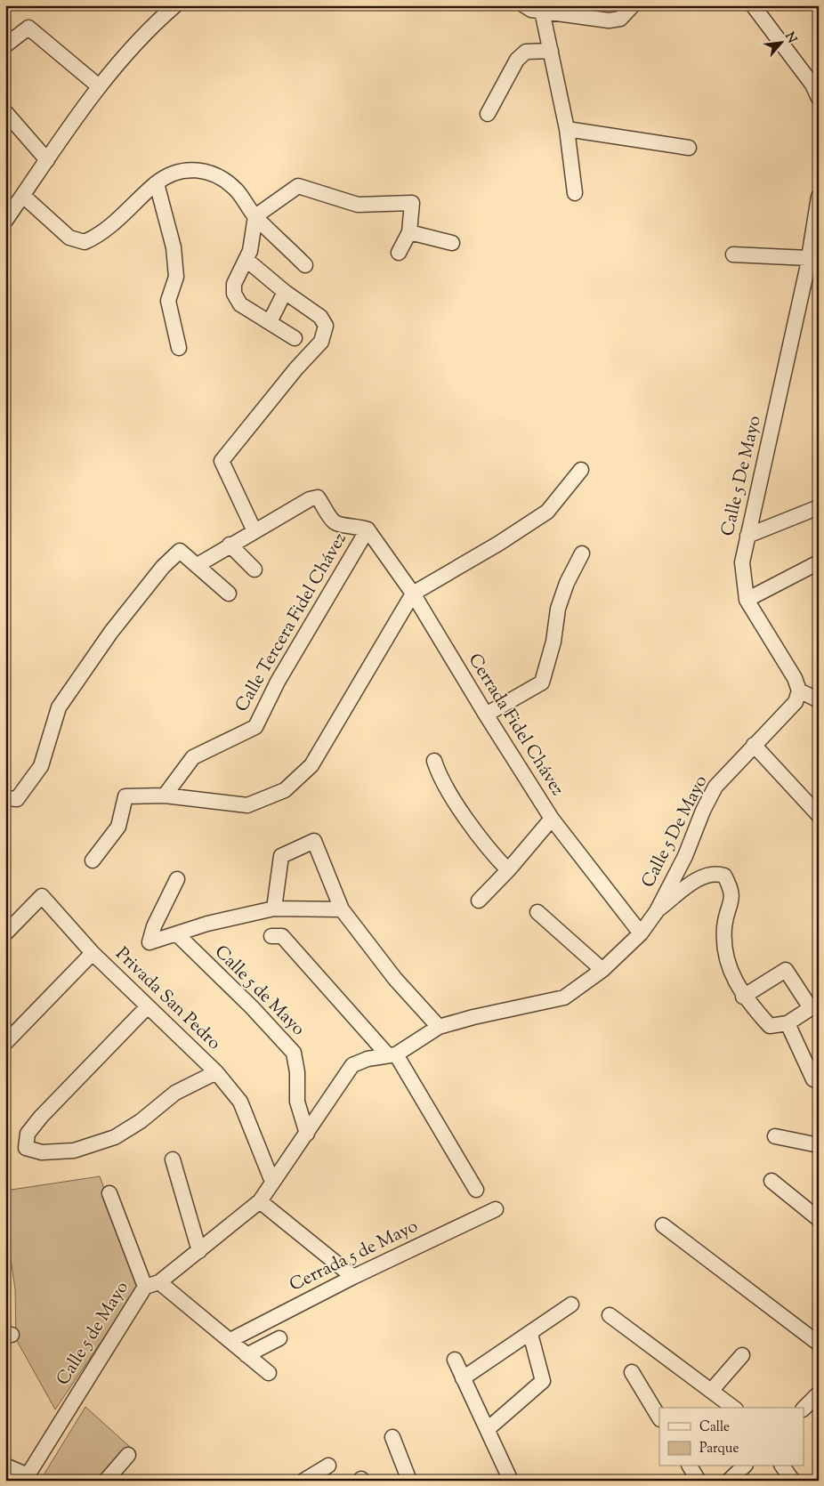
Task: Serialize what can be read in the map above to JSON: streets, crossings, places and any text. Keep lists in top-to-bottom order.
{
  "streets": {
    "street": [
      "Calle 5 De Mayo",
      "Calle Tercera Fidel Chávez",
      "Cerrada Fidel Chávez",
      "Calle 5 de Mayo",
      "Privada San Pedro",
      "Cerrada 5 de Mayo"
    ]
  },
  "crossings": [
    ["Calle 5 De Mayo", "Cerrada Fidel Chávez"],
    ["Calle 5 De Mayo", "Calle 5 de Mayo"],
    ["Calle Tercera Fidel Chávez", "Cerrada Fidel Chávez"],
    ["Calle 5 de Mayo", "Privada San Pedro"]
  ],
  "legend": ["Calle", "Parque"],
  "north": "top right"
}
